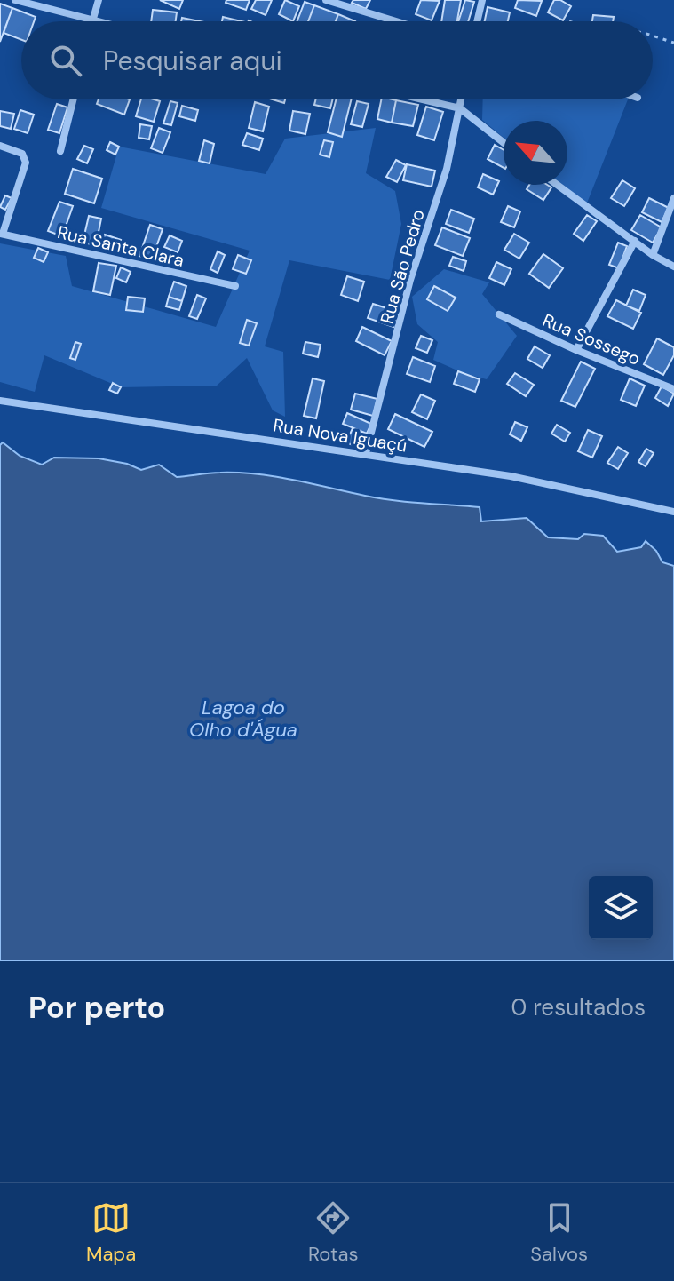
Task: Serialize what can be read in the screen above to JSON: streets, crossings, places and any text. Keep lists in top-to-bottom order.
{
  "streets": {
    "street": [
      "Rua Santa Clara",
      "Rua São Pedro",
      "Rua Sossego",
      "Rua Nova Iguaçú"
    ]
  },
  "crossings": [
    ["Rua São Pedro", "Rua Nova Iguaçú"]
  ],
  "water": ["Lagoa do Olho d'Água"],
  "north": "top left",
  "page": {
    "search": "Pesquisar aqui",
    "heading": ["Por perto", "0 resultados"],
    "nav": ["Mapa", "Rotas", "Salvos"]
  }
}
